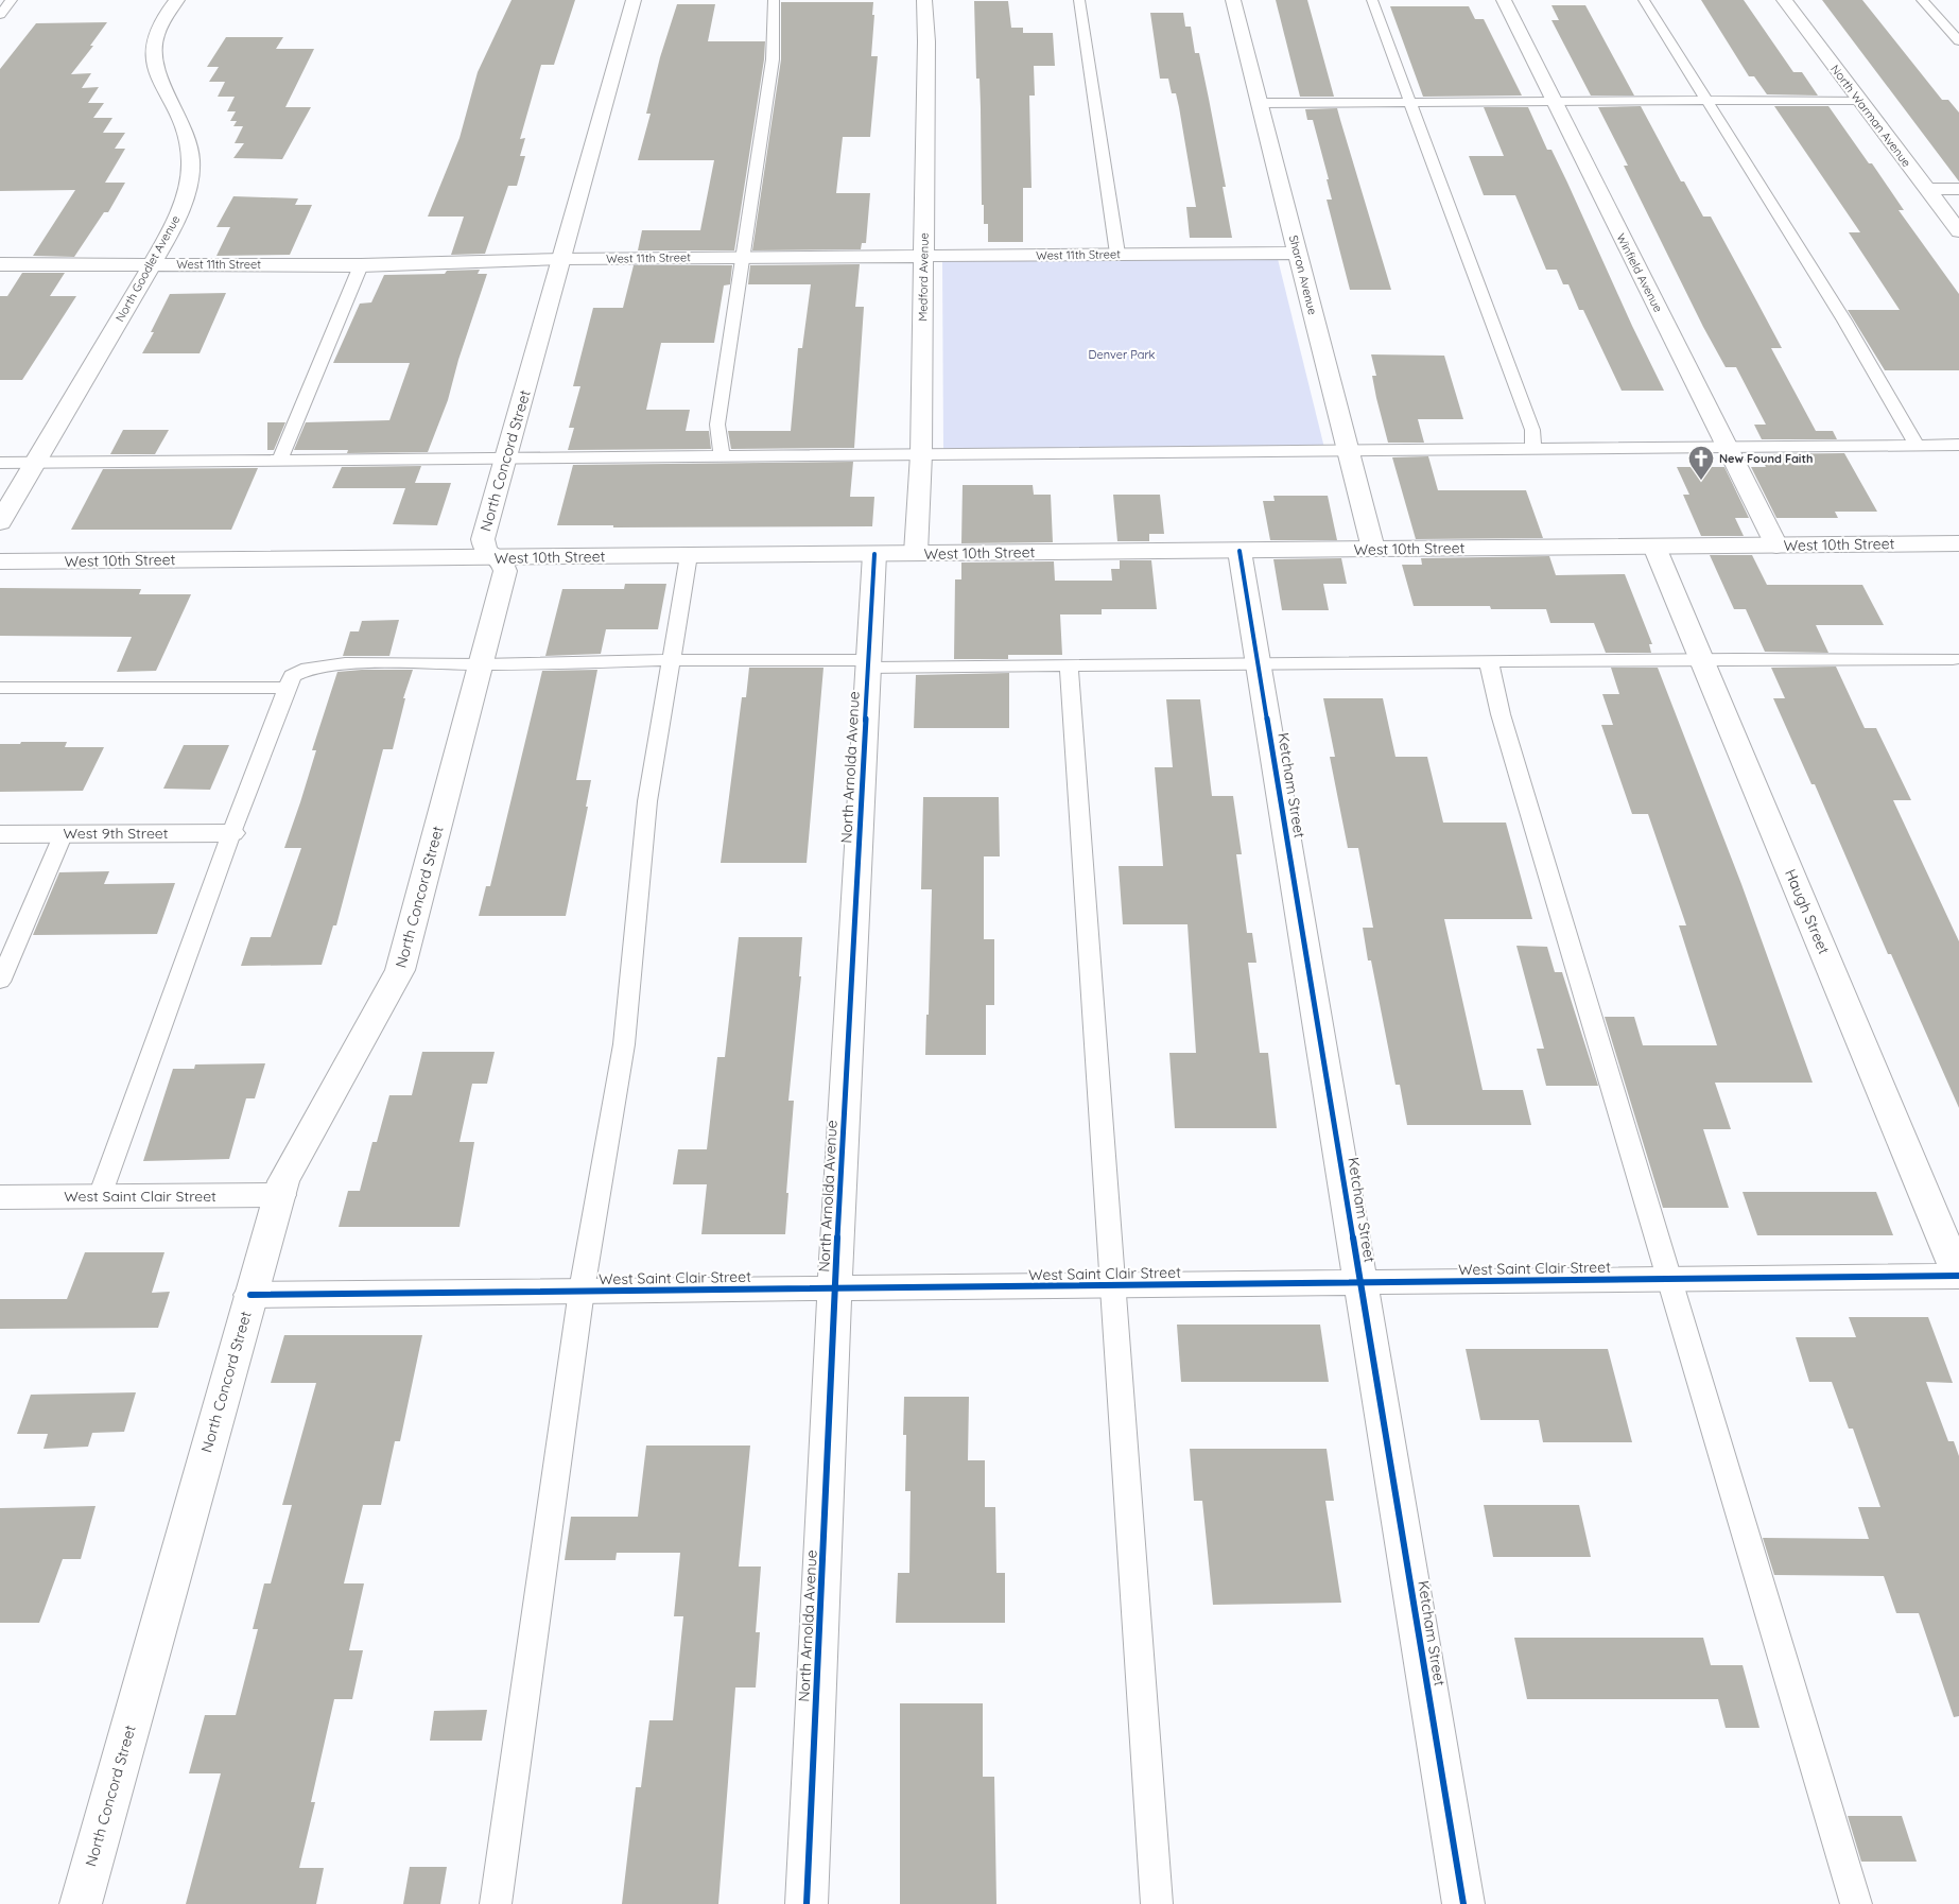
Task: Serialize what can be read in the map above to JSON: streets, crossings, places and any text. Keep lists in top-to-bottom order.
{
  "streets": {
    "street": [
      "North Warman Avenue",
      "West 11th Street",
      "North Goodlet Avenue",
      "Winfield Avenue",
      "Sharon Avenue",
      "Medford Avenue",
      "North Concord Street",
      "West 10th Street",
      "North Arnolda Avenue",
      "Ketcham Street",
      "West 9th Street",
      "Haugh Street",
      "West Saint Clair Street"
    ]
  },
  "crossings": [
    ["West 11th Street", "North Goodlet Avenue"],
    ["West 11th Street", "Sharon Avenue"],
    ["West 11th Street", "Medford Avenue"],
    ["West 11th Street", "North Concord Street"],
    ["Winfield Avenue", "West 10th Street"],
    ["Sharon Avenue", "West 10th Street"],
    ["Medford Avenue", "West 10th Street"],
    ["North Concord Street", "West 10th Street"],
    ["North Concord Street", "West Saint Clair Street"],
    ["West 10th Street", "North Arnolda Avenue"],
    ["West 10th Street", "Ketcham Street"],
    ["West 10th Street", "Haugh Street"],
    ["North Arnolda Avenue", "West Saint Clair Street"],
    ["Ketcham Street", "West Saint Clair Street"],
    ["Haugh Street", "West Saint Clair Street"]
  ],
  "parks": ["Denver Park"],
  "places": {
    "church": ["New Found Faith"]
  }
}
